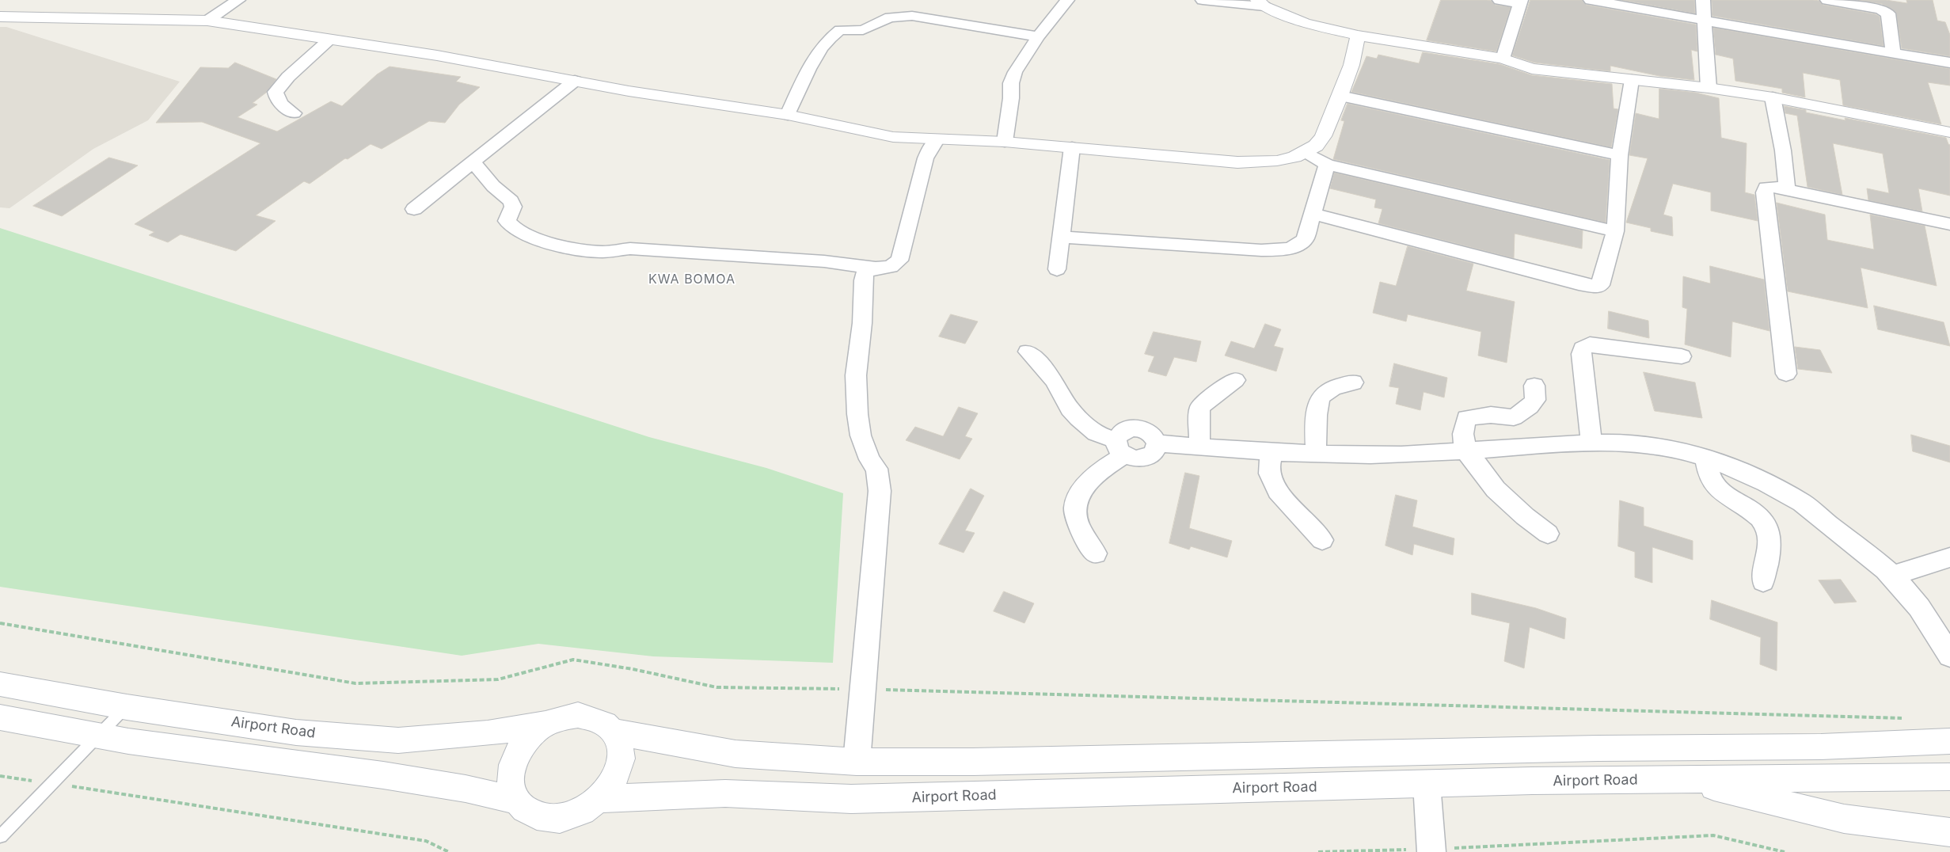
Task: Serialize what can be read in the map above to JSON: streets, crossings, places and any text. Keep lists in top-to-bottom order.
{
  "streets": {
    "main road": ["Airport Road"]
  },
  "districts": ["KWA BOMOA"]
}
